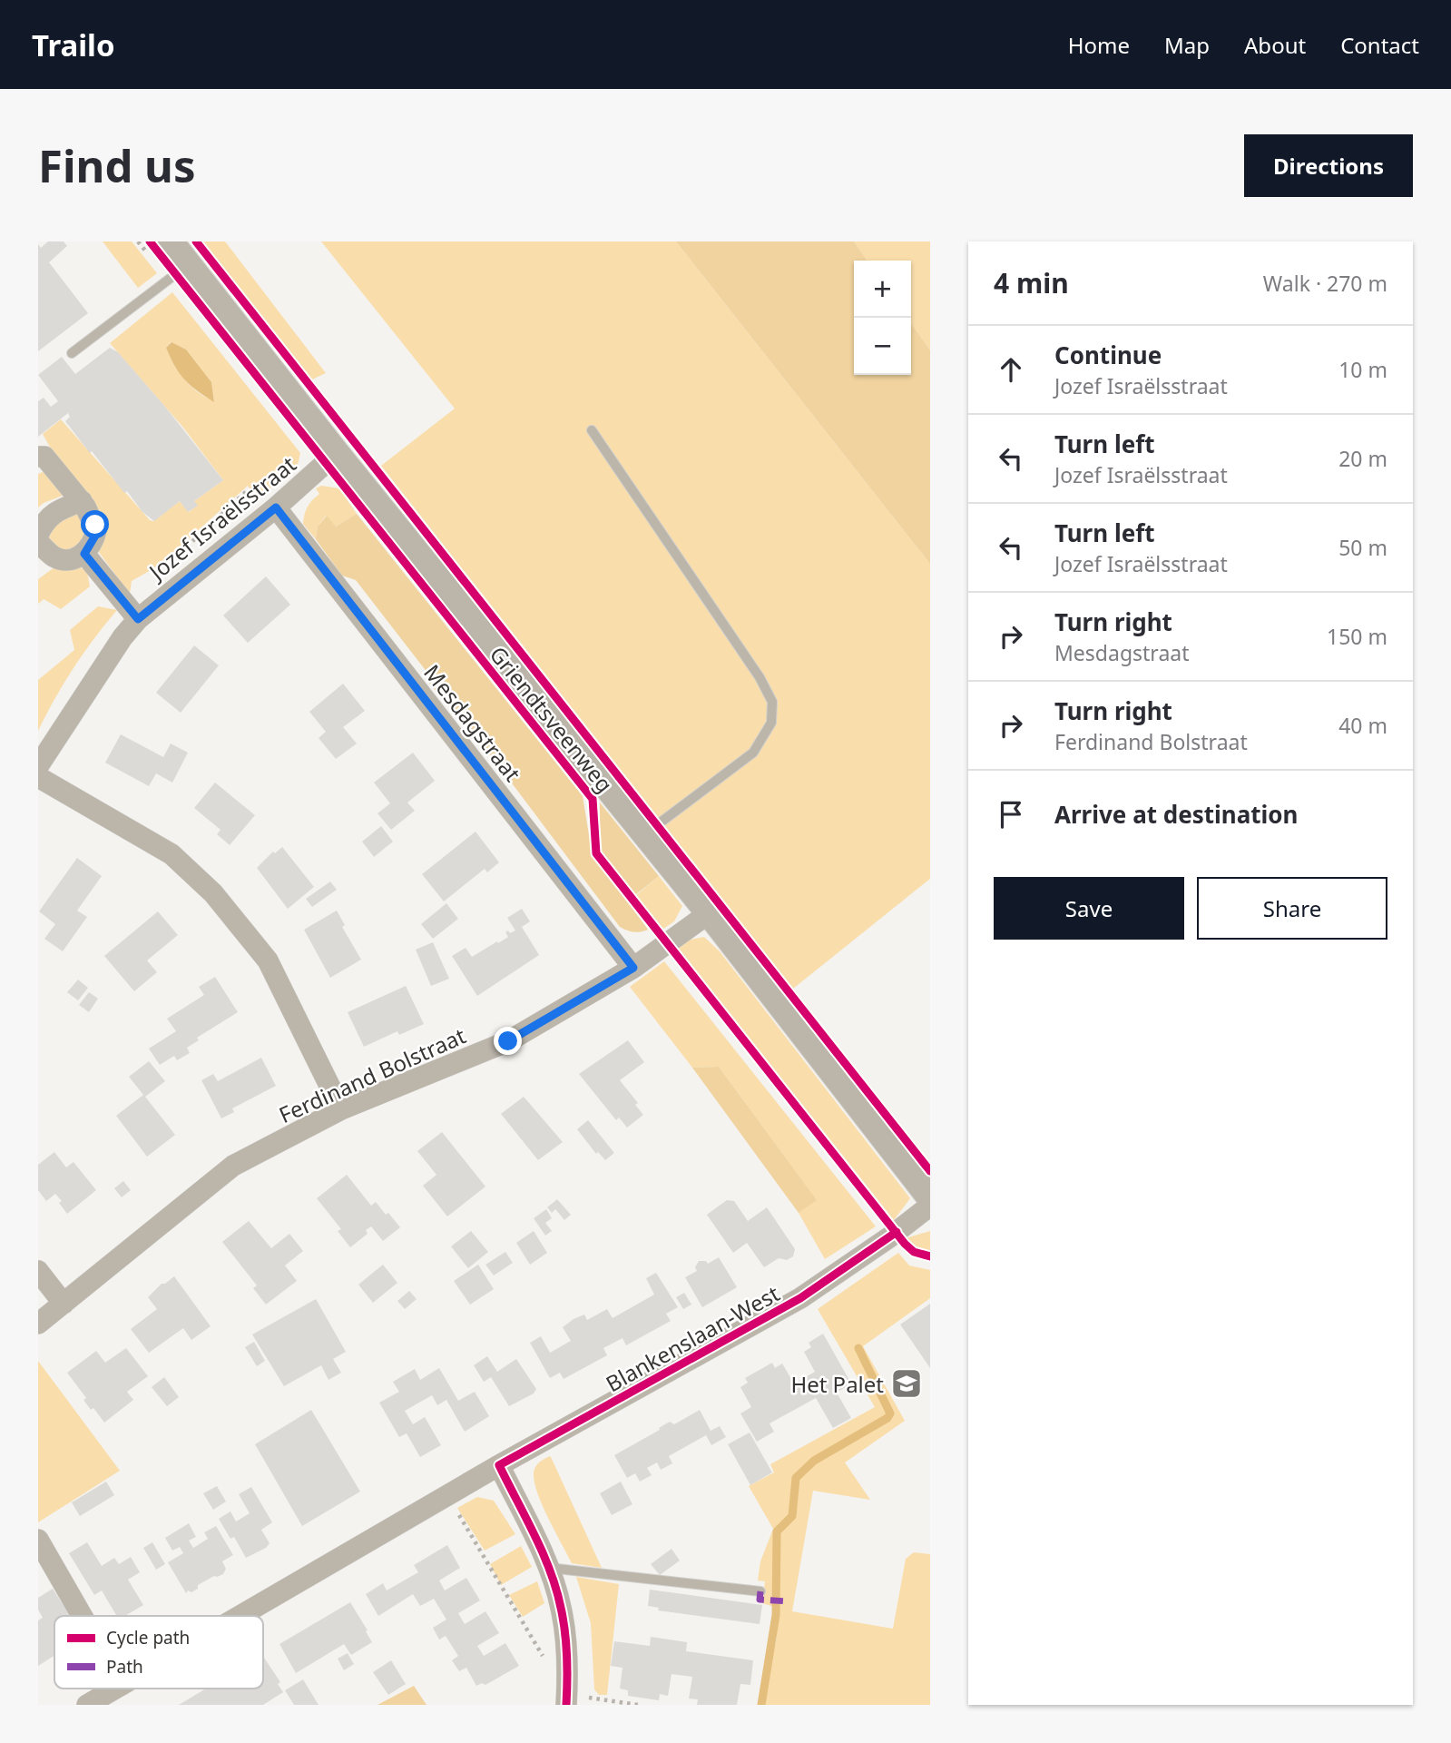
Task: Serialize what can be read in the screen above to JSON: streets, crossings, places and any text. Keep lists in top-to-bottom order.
{
  "streets": {
    "street": [
      "Jozef Israëlsstraat",
      "Griendtsveenweg",
      "Mesdagstraat",
      "Ferdinand Bolstraat",
      "Blankenslaan-West"
    ]
  },
  "crossings": [
    ["Jozef Israëlsstraat", "Griendtsveenweg"],
    ["Jozef Israëlsstraat", "Mesdagstraat"],
    ["Griendtsveenweg", "Ferdinand Bolstraat"],
    ["Mesdagstraat", "Ferdinand Bolstraat"]
  ],
  "places": {
    "school or university": ["Het Palet"]
  },
  "legend": ["Cycle path", "Path"],
  "page": {
    "header": "Trailo",
    "nav": [
      "Home",
      "Map",
      "About",
      "Contact"
    ],
    "buttons": [
      "Directions",
      ["Save", "Share"]
    ],
    "title": "Find us",
    "heading": ["4 min", "Walk · 270 m"],
    "map_buttons": ["+", "−"],
    "list": [
      ["Continue", "Jozef Israëlsstraat", "10 m"],
      ["Turn left", "Jozef Israëlsstraat", "20 m"],
      ["Turn left", "Jozef Israëlsstraat", "50 m"],
      ["Turn right", "Mesdagstraat", "150 m"],
      ["Turn right", "Ferdinand Bolstraat", "40 m"],
      "Arrive at destination"
    ]
  }
}
